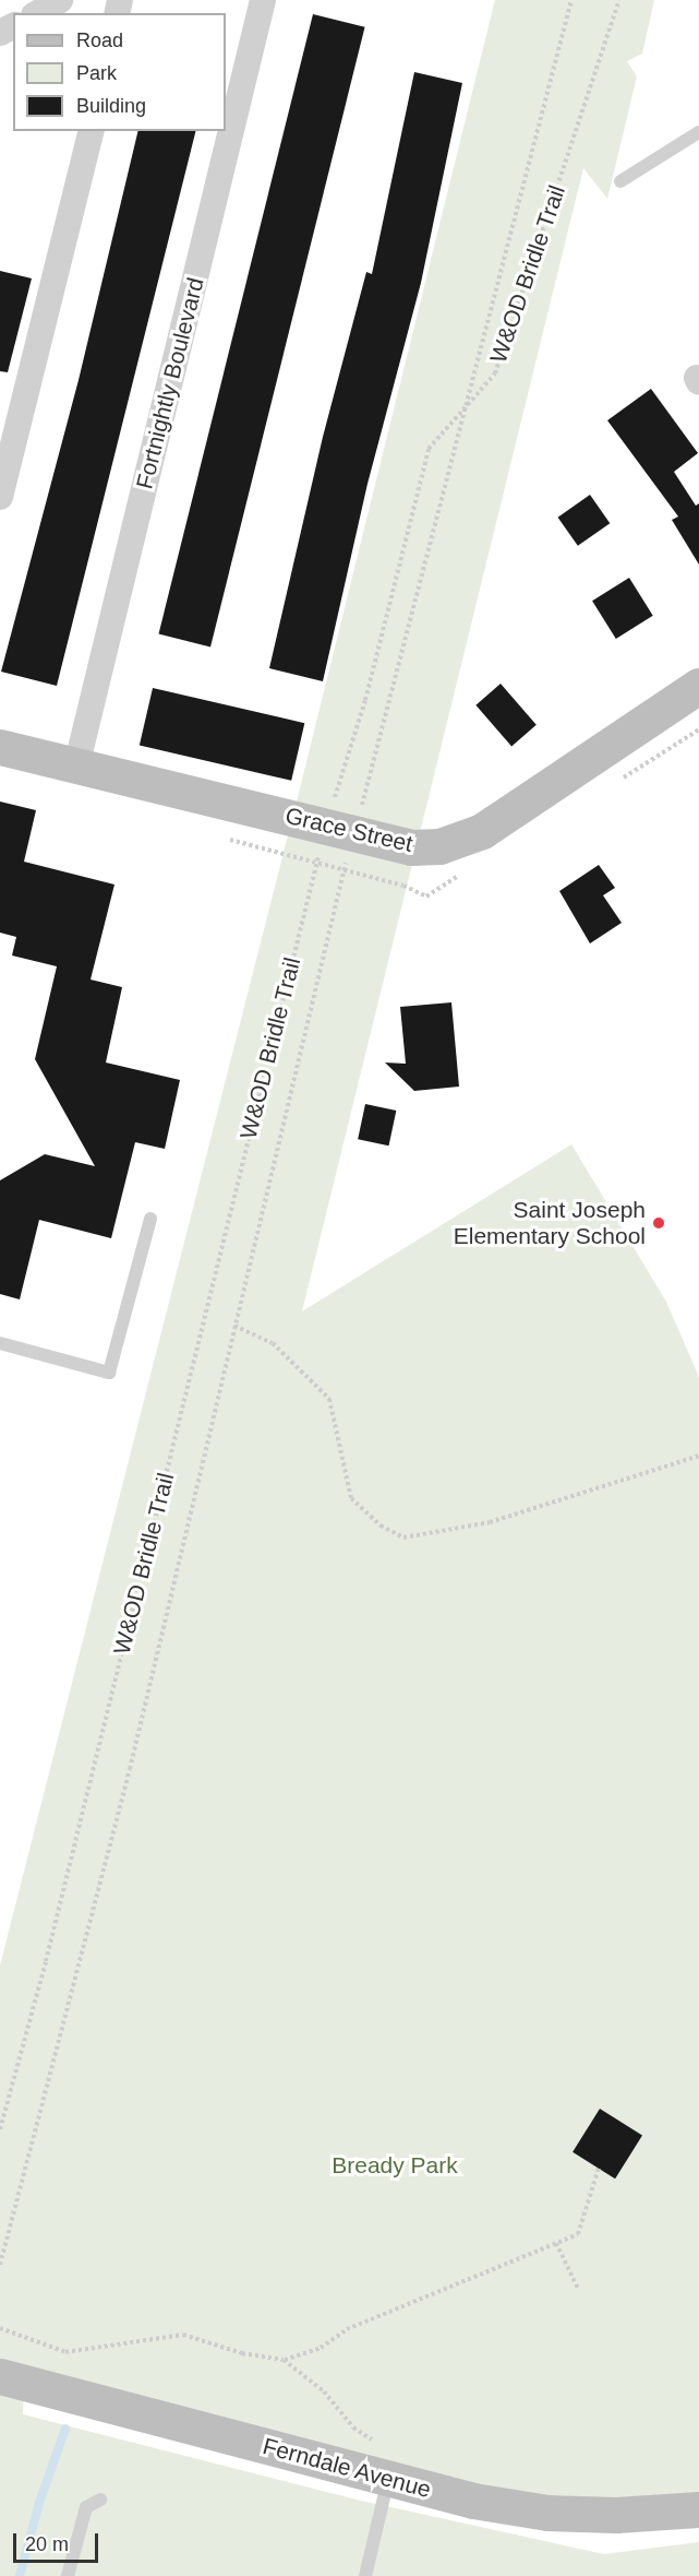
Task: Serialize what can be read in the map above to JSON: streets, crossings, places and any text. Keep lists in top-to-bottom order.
{
  "streets": {
    "street": ["Fortnightly Boulevard", "Grace Street", "Ferndale Avenue"],
    "path": ["W&OD Bridle Trail"]
  },
  "crossings": [
    ["W&OD Bridle Trail", "Grace Street"],
    ["Fortnightly Boulevard", "Grace Street"]
  ],
  "parks": ["Bready Park"],
  "places": ["Saint Joseph Elementary School"],
  "legend": ["Road", "Park", "Building"],
  "scale_bar": "20 m"
}
